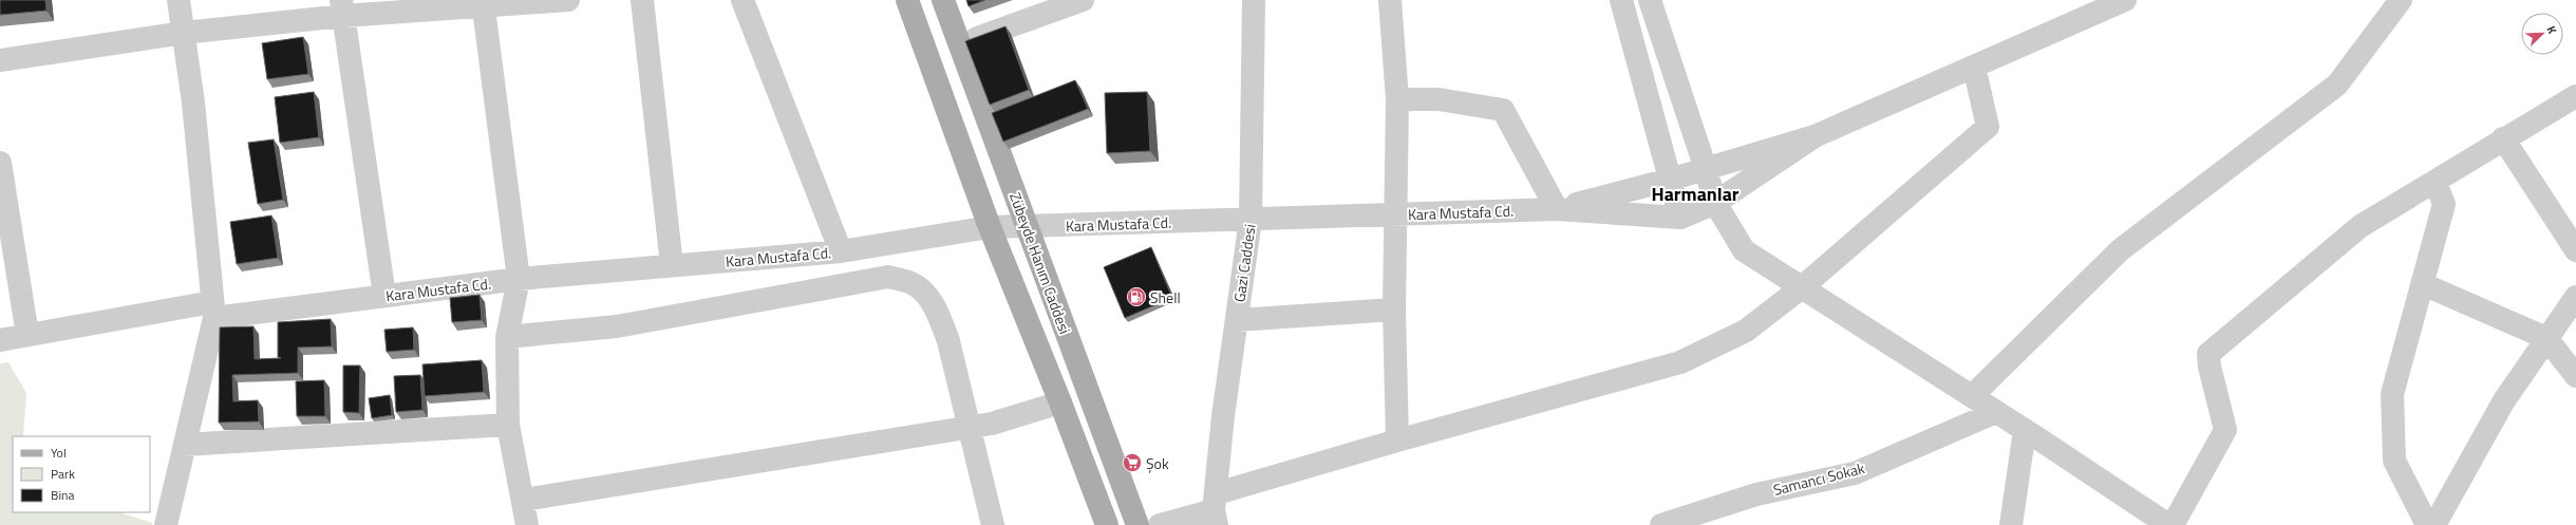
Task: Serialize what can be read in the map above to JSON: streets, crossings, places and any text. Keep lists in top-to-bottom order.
{
  "streets": {
    "main road": ["Zübeyde Hanım Caddesi"],
    "street": ["Kara Mustafa Cd.", "Gazi Caddesi", "Samancı Sokak"]
  },
  "crossings": [
    ["Kara Mustafa Cd.", "Zübeyde Hanım Caddesi"],
    ["Kara Mustafa Cd.", "Gazi Caddesi"]
  ],
  "districts": ["Harmanlar"],
  "places": {
    "fuel station": ["Shell"],
    "supermarket": ["Şok"]
  },
  "legend": ["Yol", "Park", "Bina"],
  "north": "top right"
}
